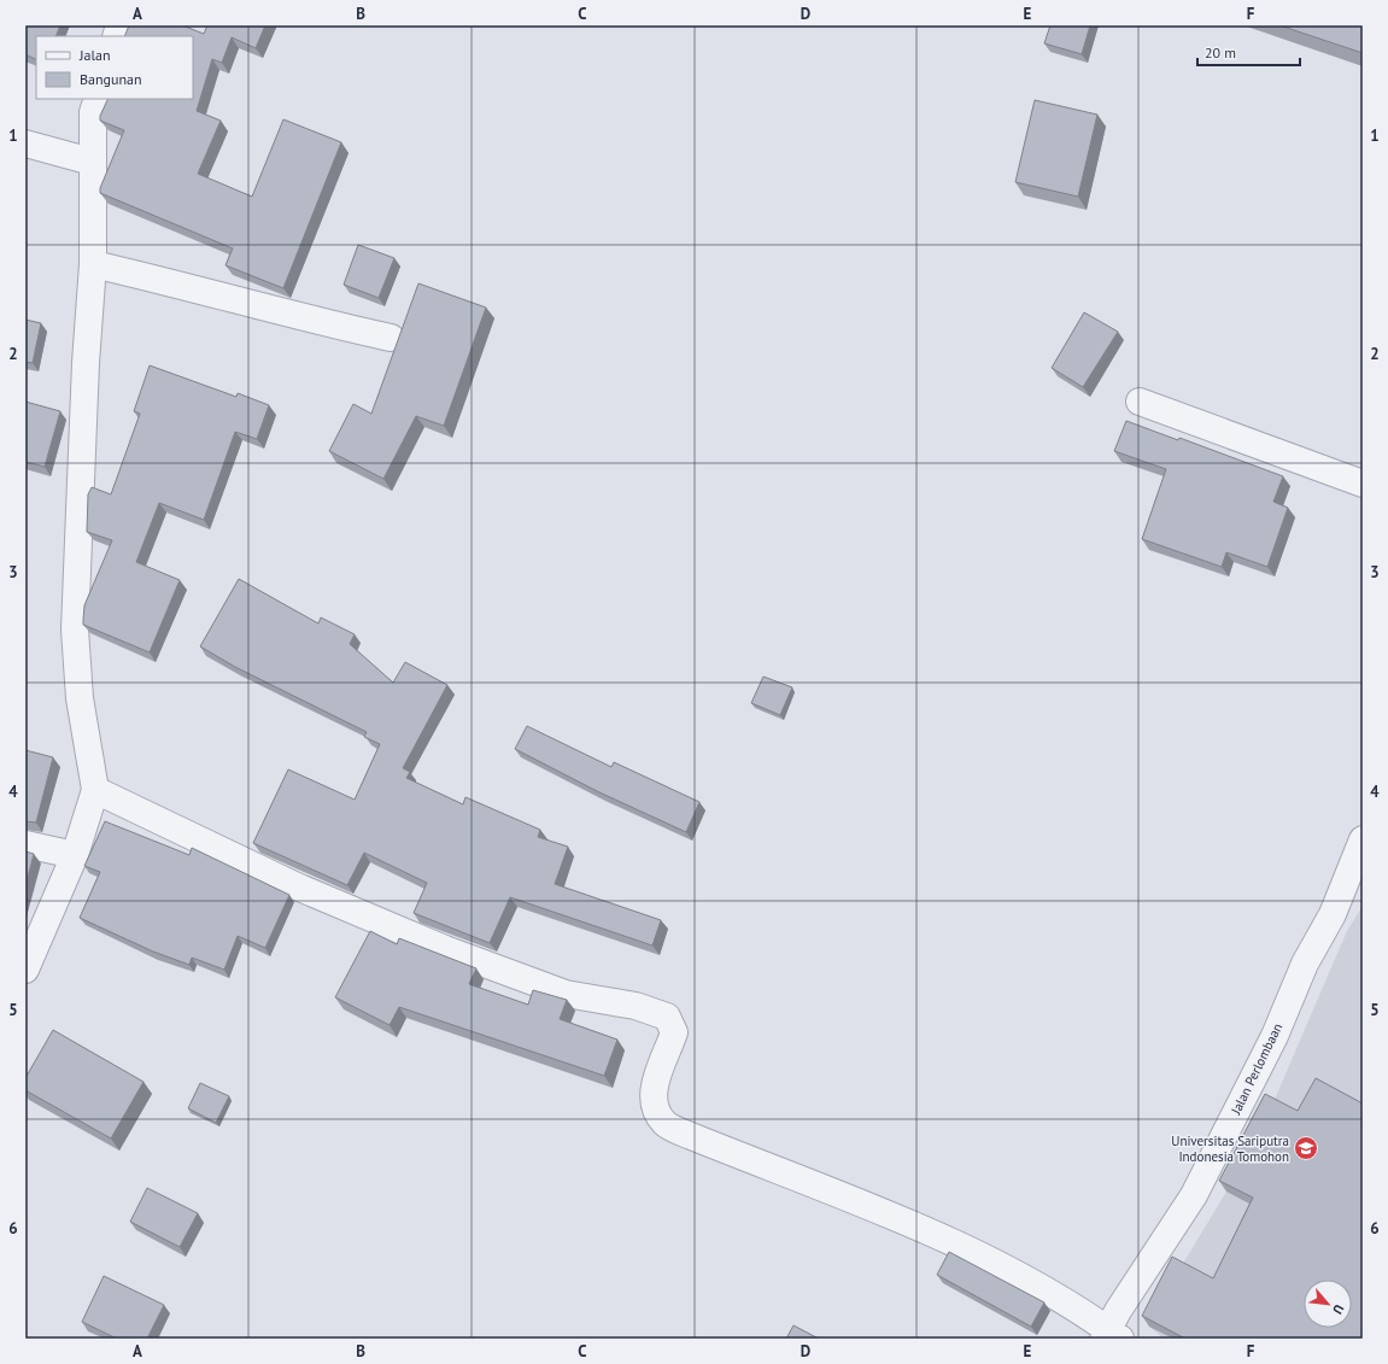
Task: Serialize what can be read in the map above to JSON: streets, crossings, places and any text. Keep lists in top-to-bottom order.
{
  "streets": {
    "street": ["Jalan Perlombaan"]
  },
  "places": {
    "school or university": ["Universitas Sariputra Indonesia Tomohon"]
  },
  "legend": ["Jalan", "Bangunan"],
  "scale_bar": "20 m",
  "north": "bottom right",
  "grid": {
    "columns": [
      "A",
      "B",
      "C",
      "D",
      "E",
      "F"
    ],
    "rows": [
      "1",
      "2",
      "3",
      "4",
      "5",
      "6"
    ]
  }
}
